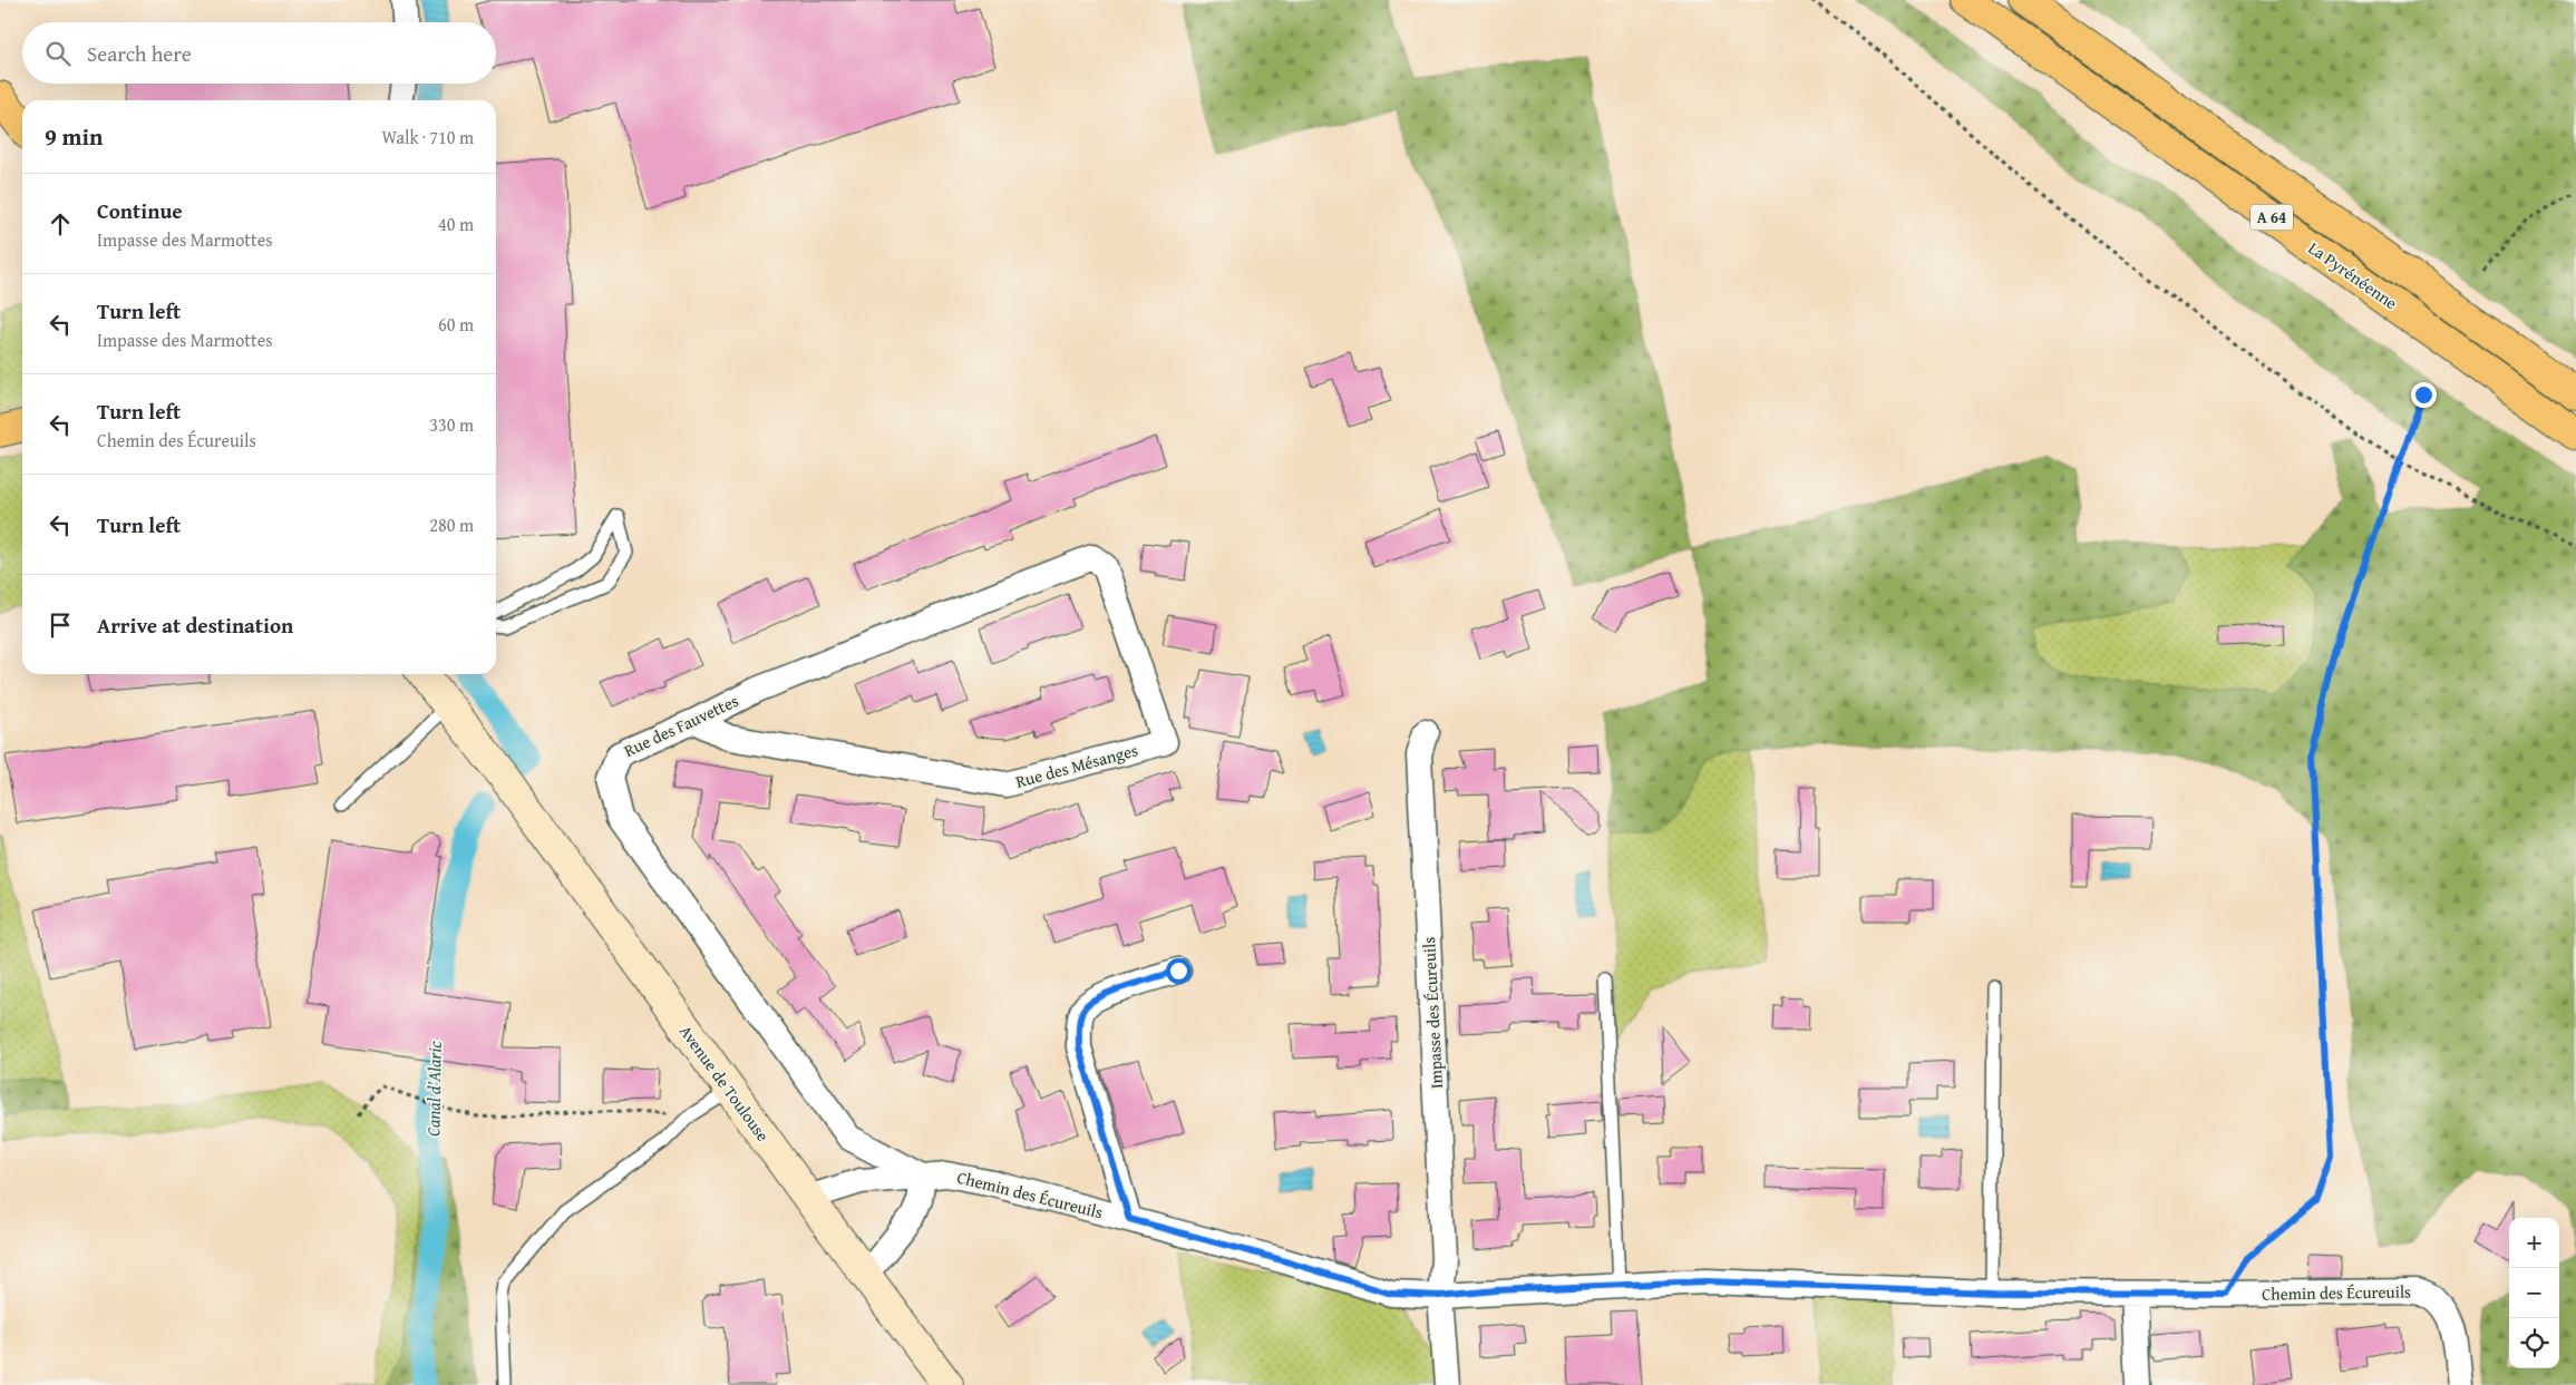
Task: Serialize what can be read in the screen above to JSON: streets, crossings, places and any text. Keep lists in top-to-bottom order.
{
  "streets": {
    "main road": ["A 64", "La Pyrénéenne", "Avenue de Toulouse"],
    "street": [
      "Rue des Fauvettes",
      "Rue des Mésanges",
      "Impasse des Écureuils",
      "Chemin des Écureuils"
    ]
  },
  "crossings": [
    ["Rue des Fauvettes", "Rue des Mésanges"],
    ["Rue des Fauvettes", "Chemin des Écureuils"],
    ["Impasse des Écureuils", "Chemin des Écureuils"],
    ["Avenue de Toulouse", "Chemin des Écureuils"]
  ],
  "water": ["Canal d'Alaric"],
  "page": {
    "search": "Search here",
    "heading": ["9 min", "Walk · 710 m"],
    "list": [
      ["Continue", "Impasse des Marmottes", "40 m"],
      ["Turn left", "Impasse des Marmottes", "60 m"],
      ["Turn left", "Chemin des Écureuils", "330 m"],
      ["Turn left", "280 m"],
      "Arrive at destination"
    ],
    "map_buttons": ["+", "−"]
  }
}
